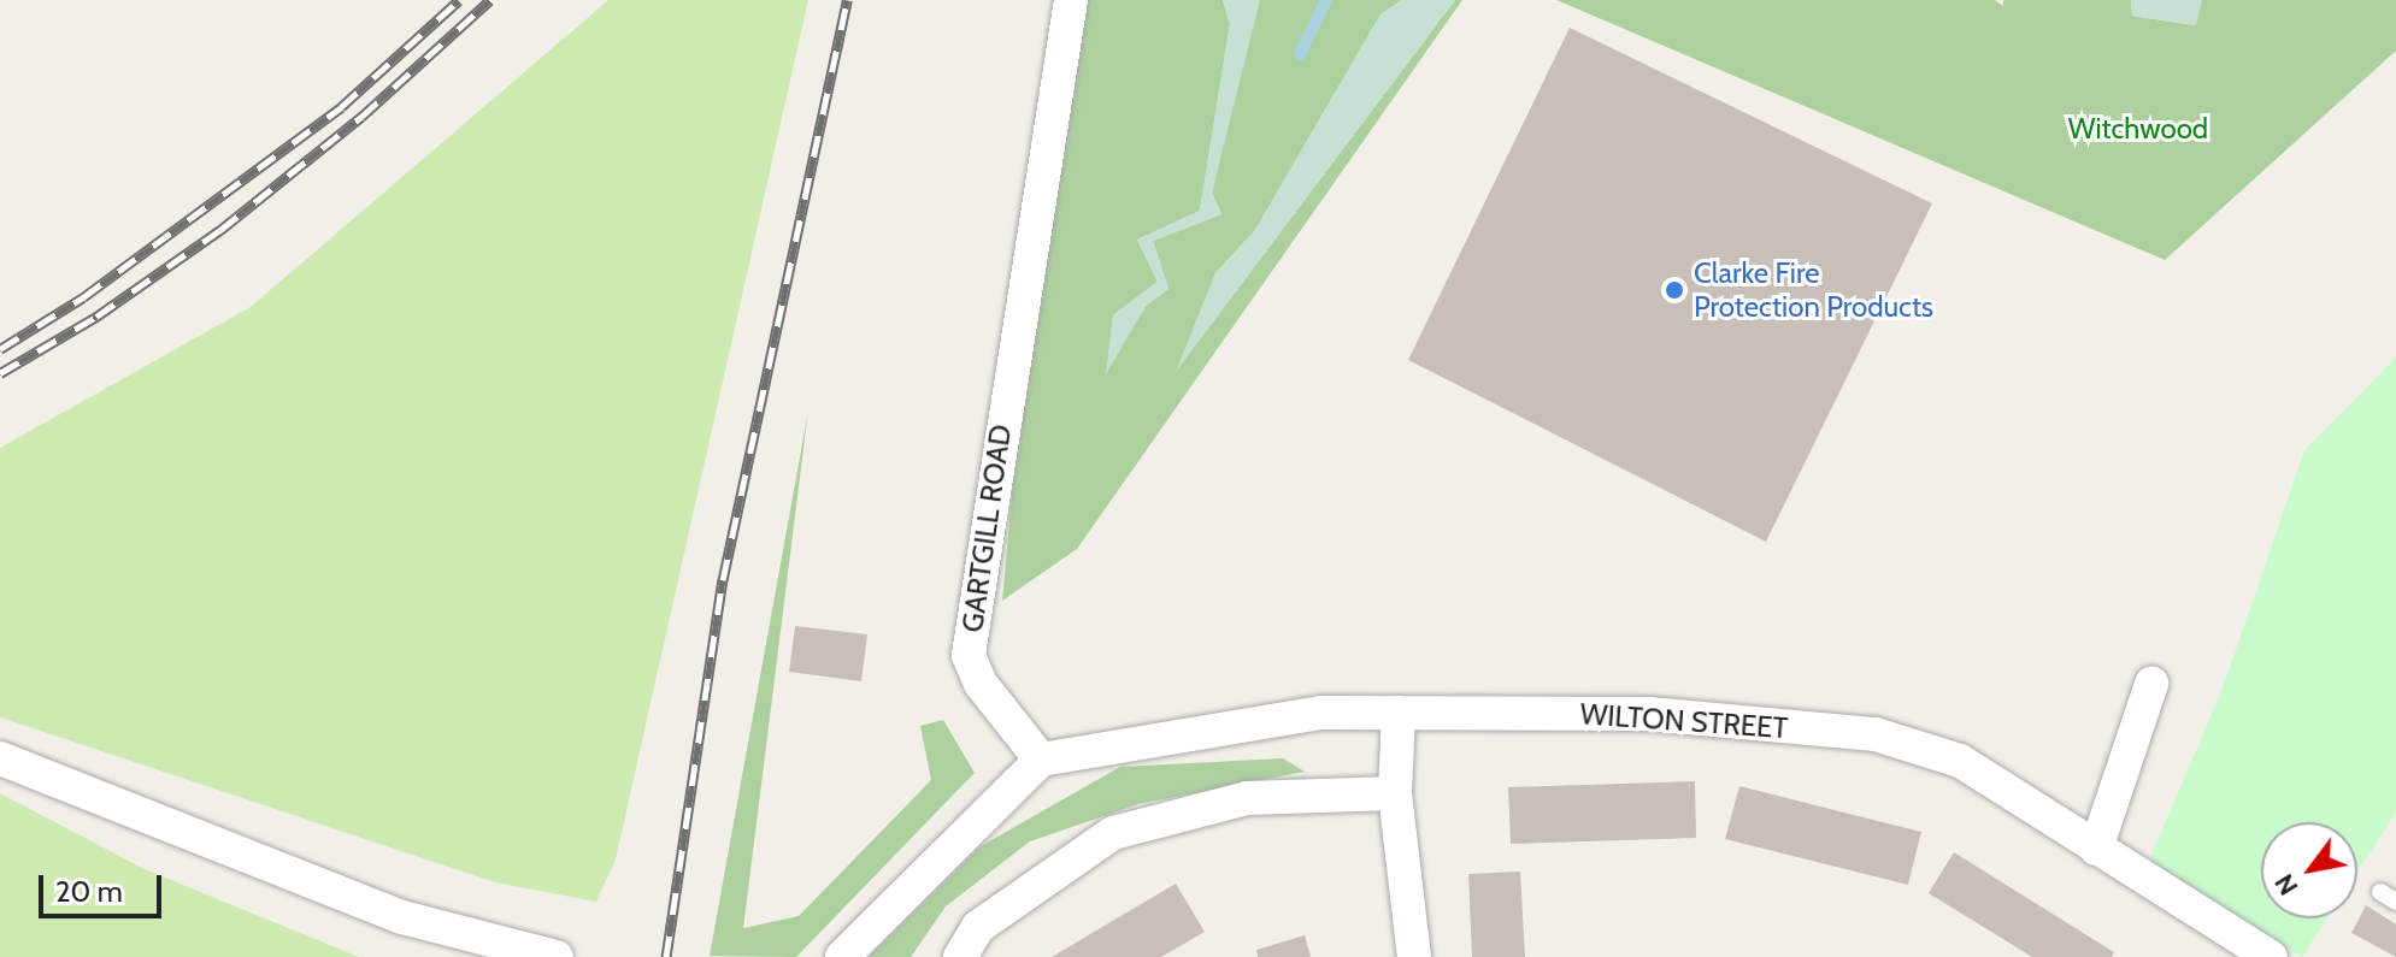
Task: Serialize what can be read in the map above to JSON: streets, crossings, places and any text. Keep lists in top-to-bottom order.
{
  "streets": {
    "street": ["GARTGILL ROAD", "WILTON STREET"]
  },
  "crossings": [
    ["GARTGILL ROAD", "WILTON STREET"]
  ],
  "parks": ["Witchwood"],
  "places": ["Clarke Fire Protection Products"],
  "scale_bar": "20 m",
  "north": "bottom left"
}
